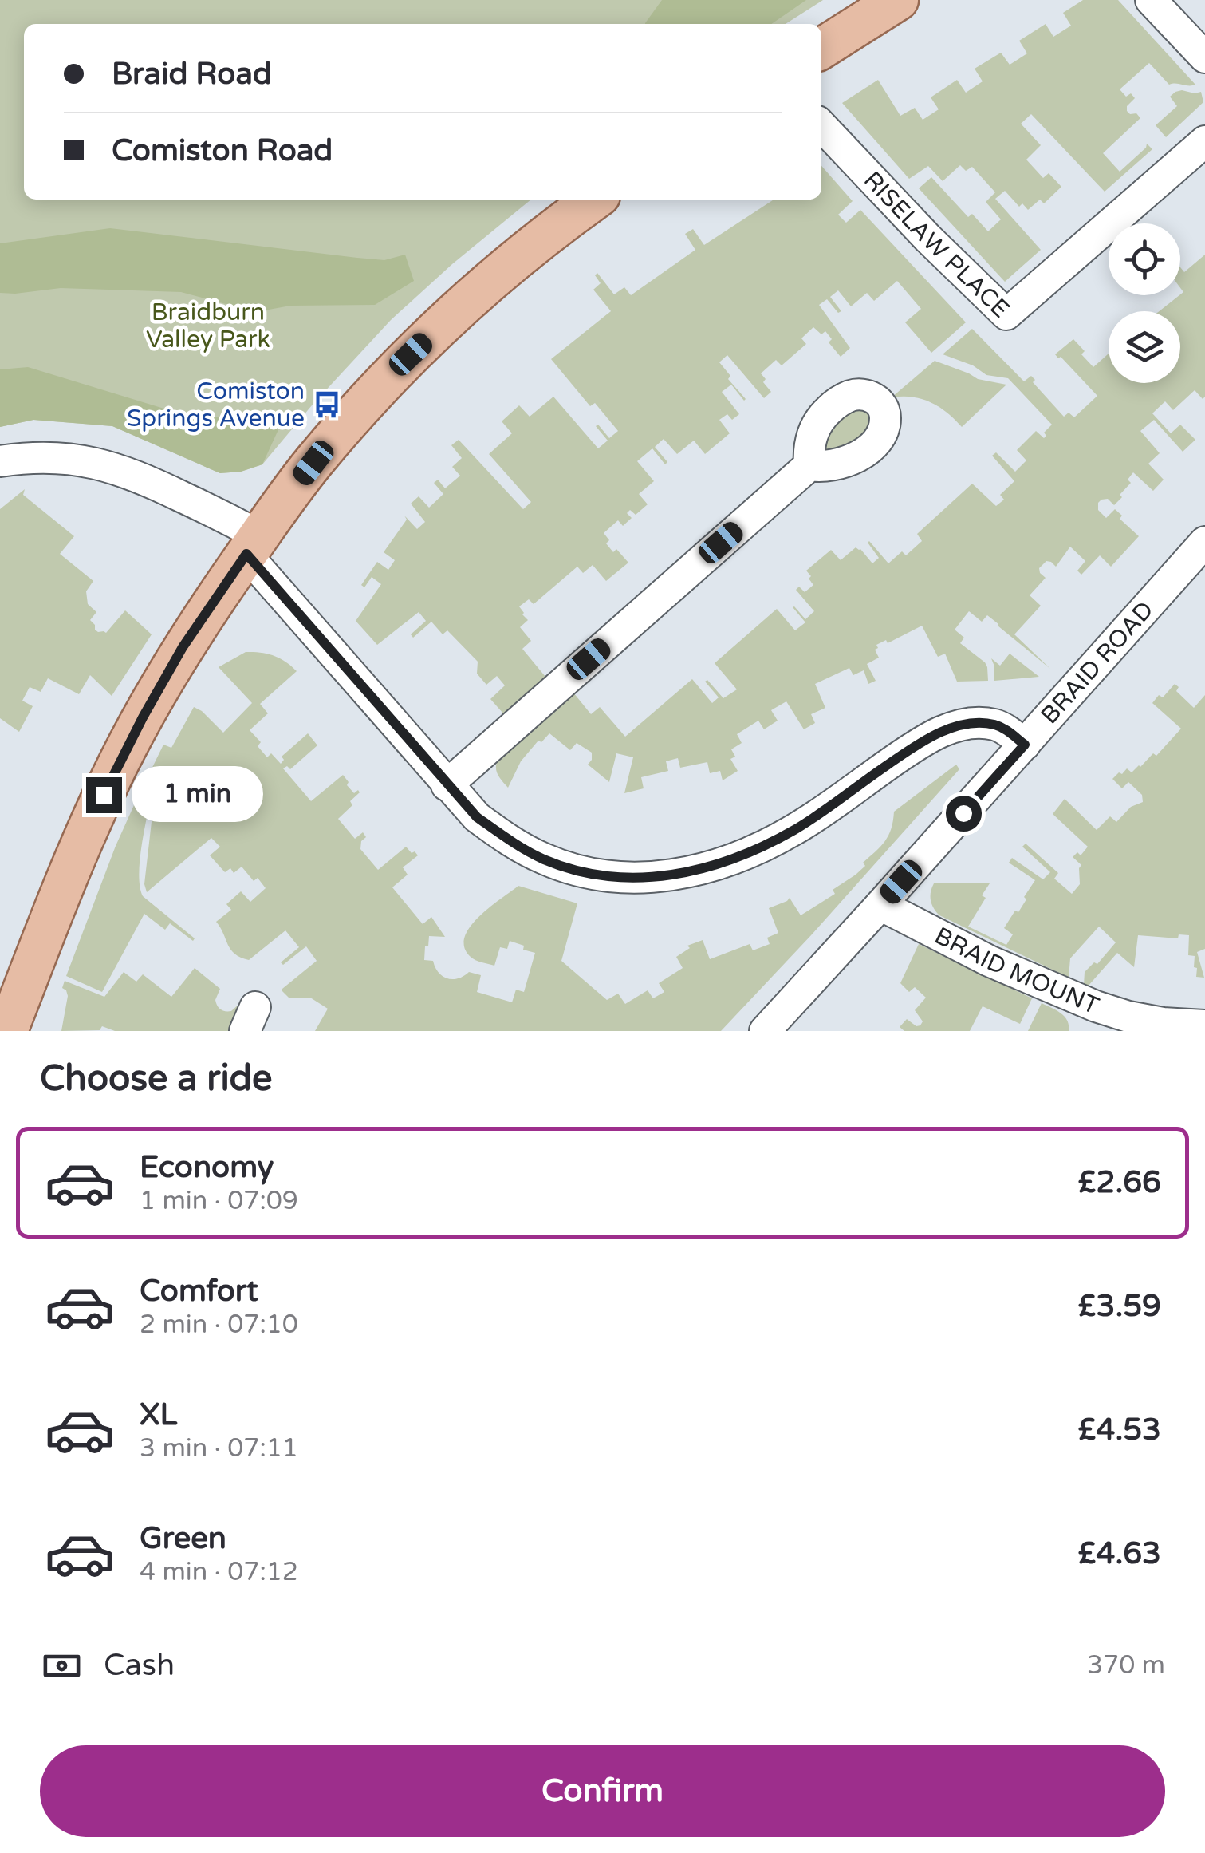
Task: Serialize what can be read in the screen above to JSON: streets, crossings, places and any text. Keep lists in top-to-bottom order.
{
  "streets": {
    "street": ["RISELAW PLACE", "BRAID ROAD", "BRAID MOUNT"]
  },
  "crossings": [
    ["BRAID ROAD", "BRAID MOUNT"]
  ],
  "parks": ["Braidburn Valley Park"],
  "places": {
    "bus stop": ["Comiston Springs Avenue"]
  },
  "page": {
    "banner": ["Braid Road", "Comiston Road"],
    "bubble": "1 min",
    "heading": "Choose a ride",
    "list": [
      {
        "name": "Economy",
        "note": "1 min · 07:09",
        "value": "£2.66"
      },
      {
        "name": "Comfort",
        "note": "2 min · 07:10",
        "value": "£3.59"
      },
      {
        "name": "XL",
        "note": "3 min · 07:11",
        "value": "£4.53"
      },
      {
        "name": "Green",
        "note": "4 min · 07:12",
        "value": "£4.63"
      }
    ],
    "pay": ["Cash", "370 m"],
    "buttons": "Confirm"
  }
}
